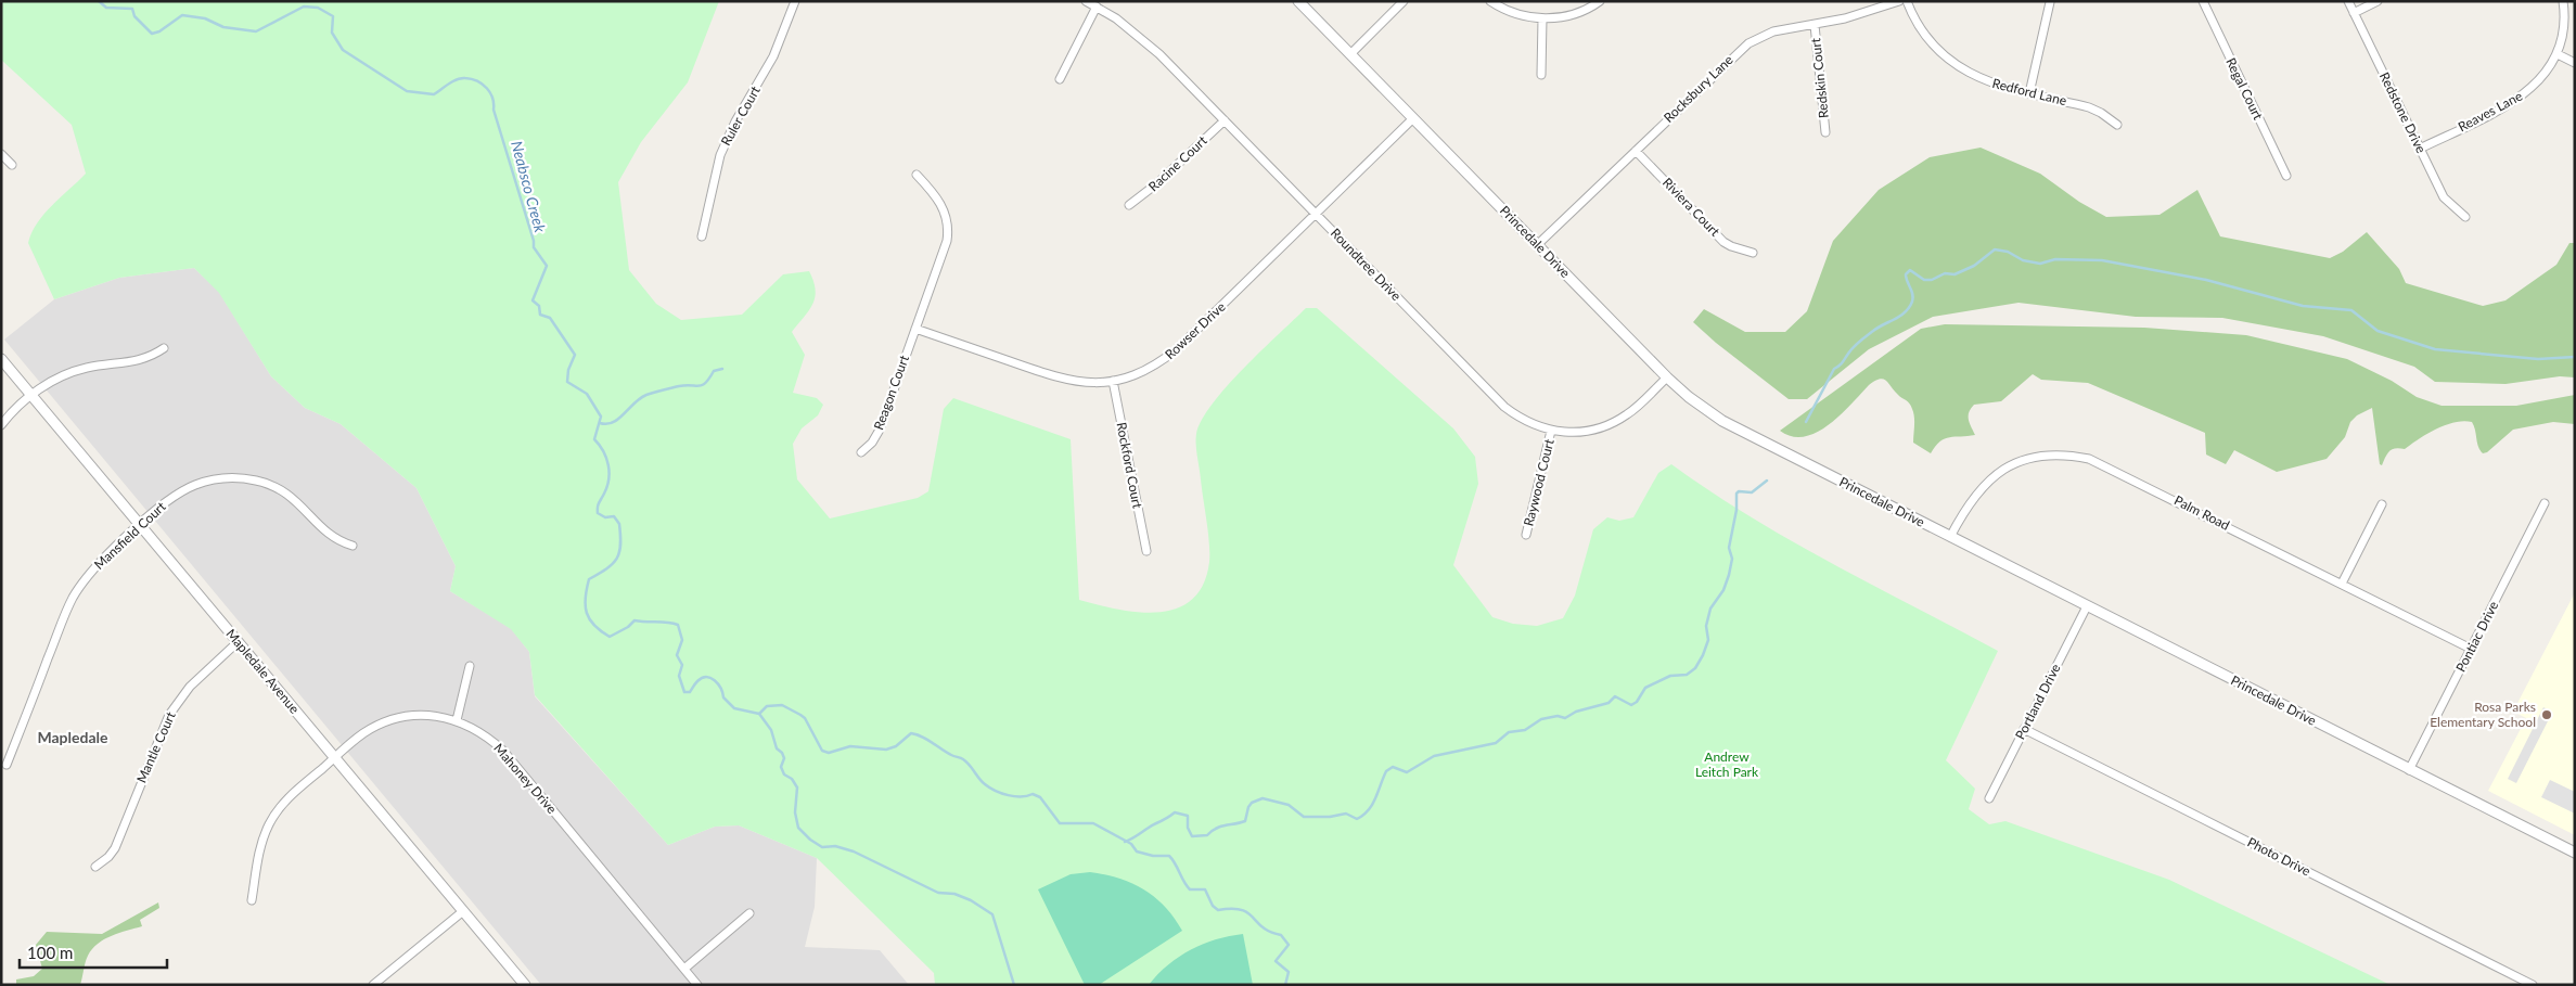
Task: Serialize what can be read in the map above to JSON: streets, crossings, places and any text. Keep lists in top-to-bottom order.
{
  "streets": {
    "street": [
      "Redskin Court",
      "Rocksbury Lane",
      "Regal Court",
      "Redford Lane",
      "Reaves Lane",
      "Redstone Drive",
      "Ruler Court",
      "Racine Court",
      "Riviera Court",
      "Princedale Drive",
      "Roundtree Drive",
      "Rowser Drive",
      "Reagon Court",
      "Rockford Court",
      "Raywood Court",
      "Palm Road",
      "Mansfield Court",
      "Pontiac Drive",
      "Mapledale Avenue",
      "Portland Drive",
      "Mantle Court",
      "Mahoney Drive",
      "Photo Drive"
    ]
  },
  "crossings": [
    ["Redskin Court", "Rocksbury Lane"],
    ["Rocksbury Lane", "Riviera Court"],
    ["Rocksbury Lane", "Princedale Drive"],
    ["Reaves Lane", "Redstone Drive"],
    ["Racine Court", "Roundtree Drive"],
    ["Princedale Drive", "Roundtree Drive"],
    ["Princedale Drive", "Rowser Drive"],
    ["Princedale Drive", "Palm Road"],
    ["Princedale Drive", "Pontiac Drive"],
    ["Princedale Drive", "Portland Drive"],
    ["Roundtree Drive", "Rowser Drive"],
    ["Roundtree Drive", "Raywood Court"],
    ["Rowser Drive", "Reagon Court"],
    ["Rowser Drive", "Rockford Court"],
    ["Palm Road", "Pontiac Drive"],
    ["Mansfield Court", "Mapledale Avenue"],
    ["Mapledale Avenue", "Mantle Court"],
    ["Mapledale Avenue", "Mahoney Drive"],
    ["Portland Drive", "Photo Drive"]
  ],
  "districts": ["Mapledale"],
  "water": ["Neabsco Creek"],
  "parks": ["Andrew Leitch Park"],
  "places": ["Rosa Parks Elementary School"],
  "scale_bar": "100 m"
}
